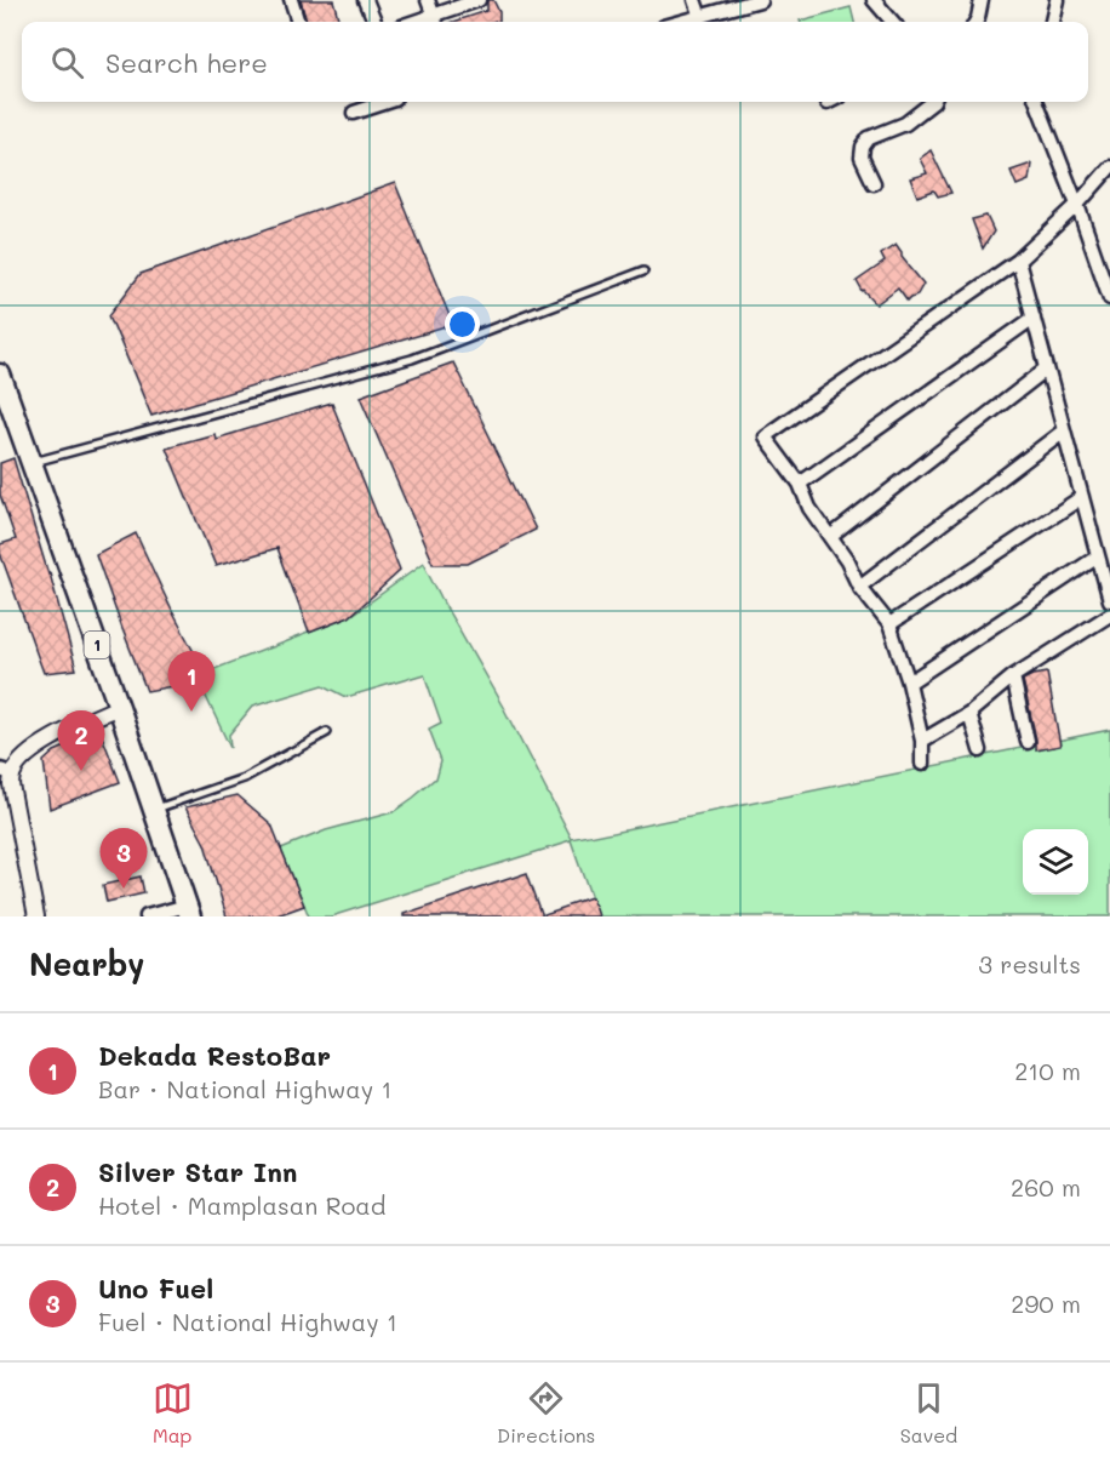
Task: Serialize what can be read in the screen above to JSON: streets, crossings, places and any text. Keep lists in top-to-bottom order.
{
  "streets": {
    "highway": ["1"]
  },
  "page": {
    "search": "Search here",
    "pins": ["1", "2", "3"],
    "heading": ["Nearby", "3 results"],
    "list": [
      {
        "mark": "1",
        "name": "Dekada RestoBar",
        "note": "Bar · National Highway 1",
        "value": "210 m"
      },
      {
        "mark": "2",
        "name": "Silver Star Inn",
        "note": "Hotel · Mamplasan Road",
        "value": "260 m"
      },
      {
        "mark": "3",
        "name": "Uno Fuel",
        "note": "Fuel · National Highway 1",
        "value": "290 m"
      }
    ],
    "nav": ["Map", "Directions", "Saved"]
  }
}
